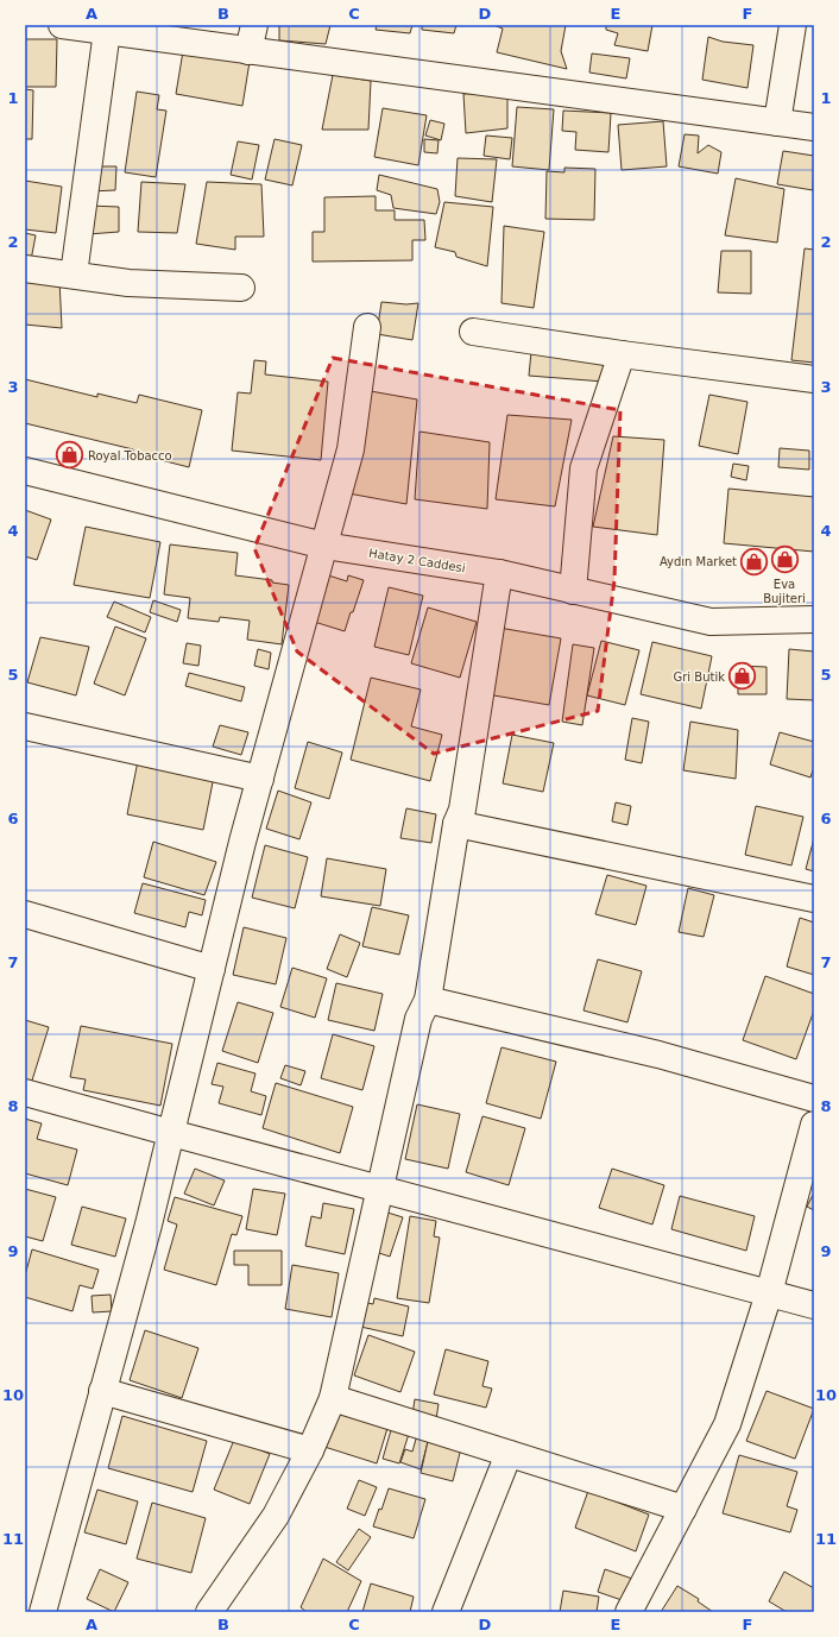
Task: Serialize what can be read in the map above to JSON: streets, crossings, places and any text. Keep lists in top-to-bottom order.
{
  "streets": {
    "street": ["Hatay 2 Caddesi"]
  },
  "places": {
    "shop": [
      "Royal Tobacco",
      "Eva Bujiteri",
      "Aydın Market",
      "Gri Butik"
    ]
  },
  "grid": {
    "columns": [
      "A",
      "B",
      "C",
      "D",
      "E",
      "F"
    ],
    "rows": [
      "1",
      "2",
      "3",
      "4",
      "5",
      "6",
      "7",
      "8",
      "9",
      "10",
      "11"
    ]
  }
}
